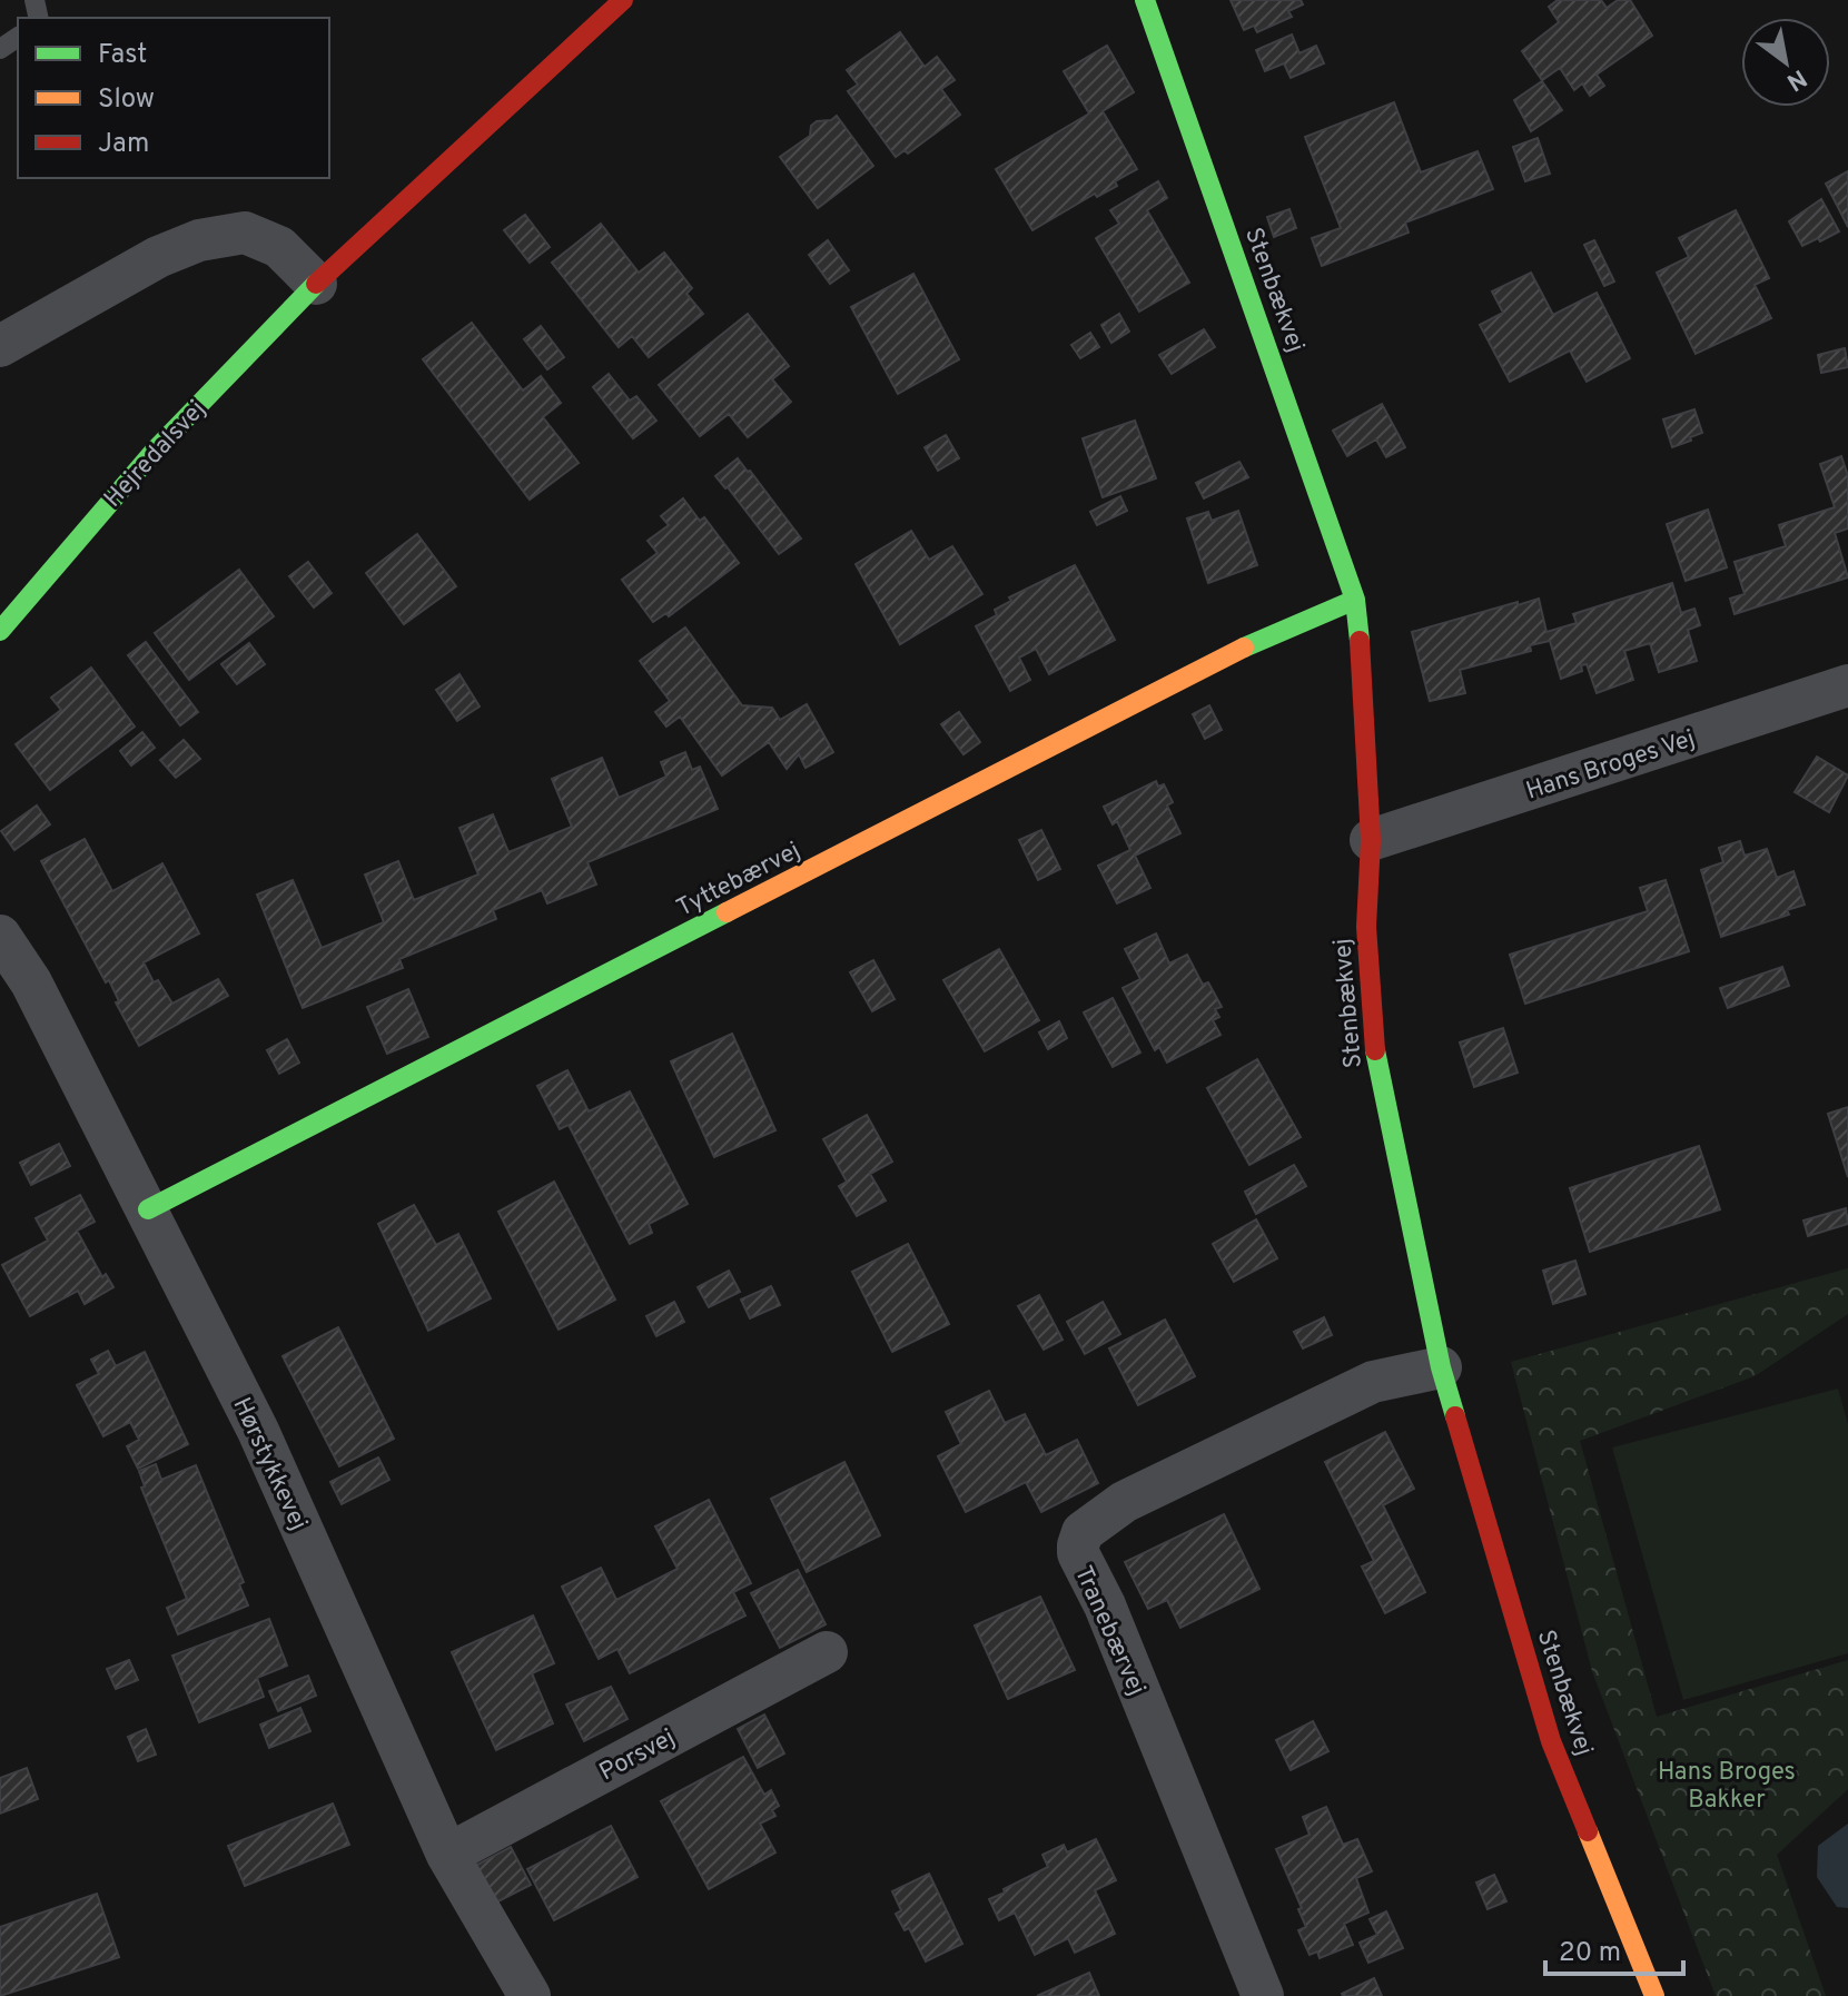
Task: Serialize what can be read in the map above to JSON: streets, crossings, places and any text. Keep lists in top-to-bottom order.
{
  "streets": {
    "street": [
      "Stenbækvej",
      "Hejredalsvej",
      "Hans Broges Vej",
      "Tyttebærvej",
      "Hørstykkevej",
      "Tranebærvej",
      "Porsvej"
    ]
  },
  "crossings": [
    ["Stenbækvej", "Hans Broges Vej"],
    ["Stenbækvej", "Tyttebærvej"],
    ["Stenbækvej", "Tranebærvej"],
    ["Tyttebærvej", "Hørstykkevej"],
    ["Hørstykkevej", "Porsvej"]
  ],
  "parks": ["Hans Broges Bakker"],
  "legend": ["Fast", "Slow", "Jam"],
  "scale_bar": "20 m",
  "north": "bottom right"
}
